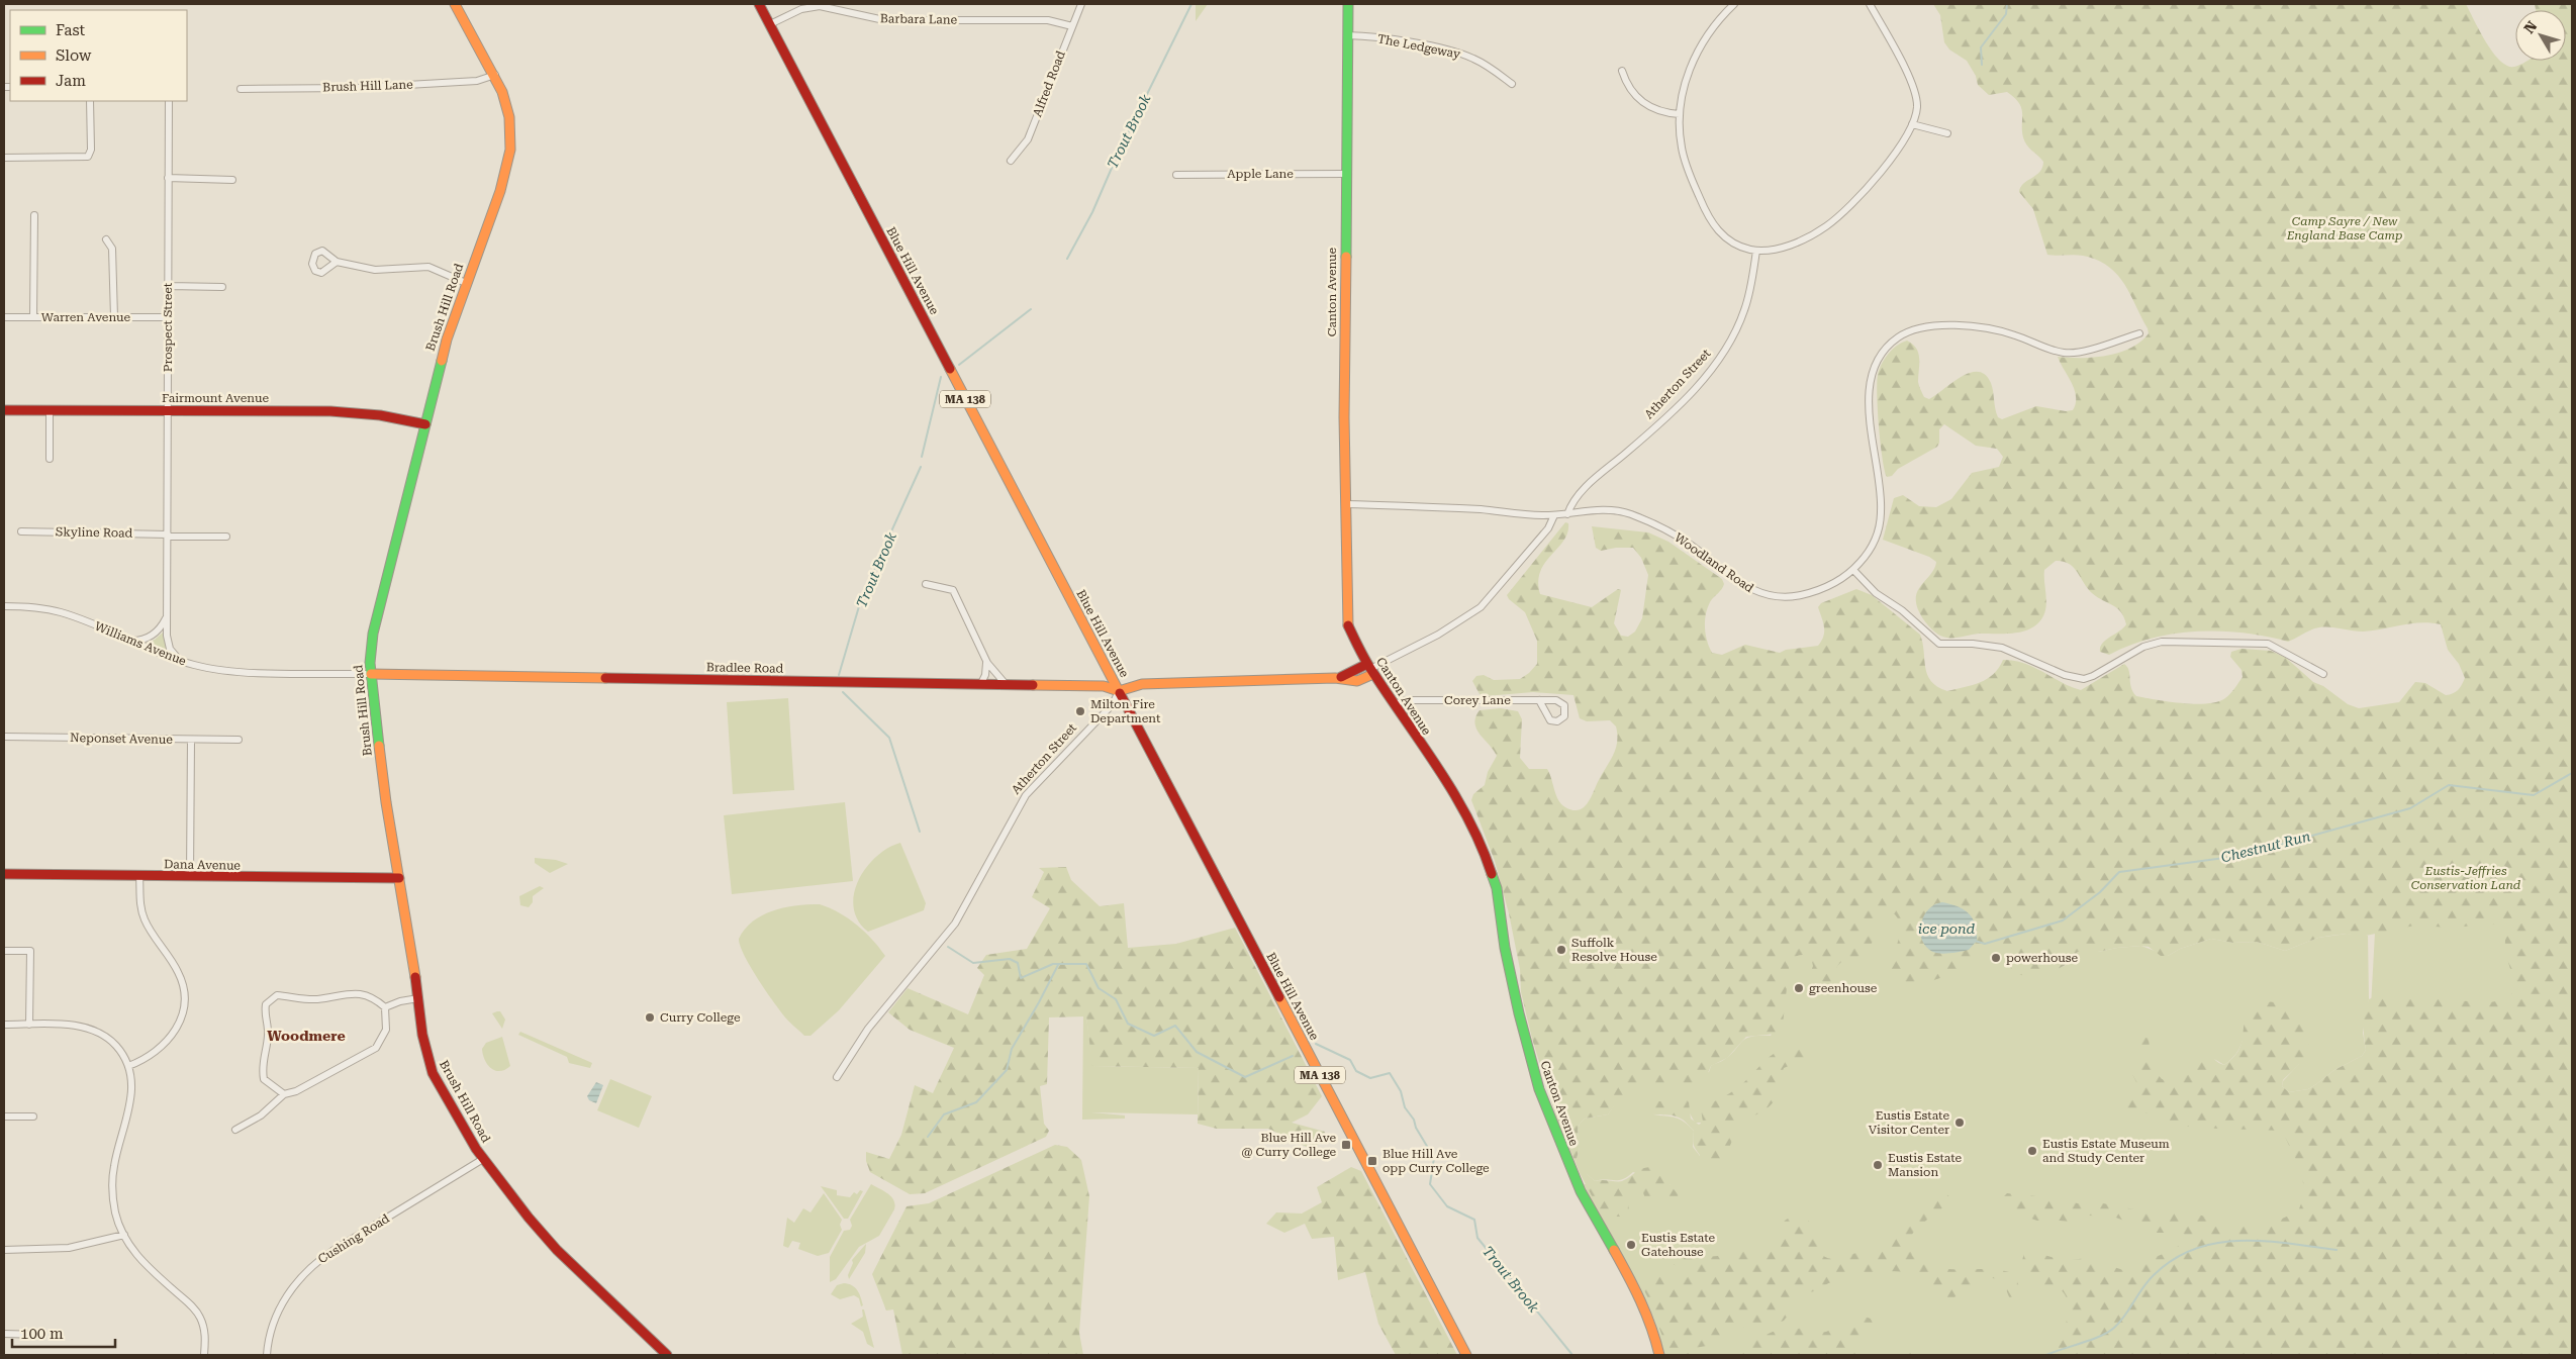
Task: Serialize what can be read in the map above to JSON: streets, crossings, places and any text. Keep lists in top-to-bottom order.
{
  "streets": {
    "main road": [
      "Blue Hill Avenue",
      "Canton Avenue",
      "Brush Hill Road",
      "Fairmount Avenue",
      "MA 138",
      "Bradlee Road",
      "Dana Avenue"
    ],
    "street": [
      "Barbara Lane",
      "The Ledgeway",
      "Alfred Road",
      "Brush Hill Lane",
      "Apple Lane",
      "Warren Avenue",
      "Prospect Street",
      "Atherton Street",
      "Skyline Road",
      "Woodland Road",
      "Williams Avenue",
      "Corey Lane",
      "Neponset Avenue",
      "Cushing Road"
    ]
  },
  "crossings": [
    ["Barbara Lane", "Alfred Road"],
    ["Barbara Lane", "Blue Hill Avenue"],
    ["The Ledgeway", "Canton Avenue"],
    ["Brush Hill Lane", "Brush Hill Road"],
    ["Apple Lane", "Canton Avenue"],
    ["Blue Hill Avenue", "Atherton Street"],
    ["Blue Hill Avenue", "Bradlee Road"],
    ["Canton Avenue", "Woodland Road"],
    ["Canton Avenue", "Corey Lane"],
    ["Brush Hill Road", "Fairmount Avenue"],
    ["Brush Hill Road", "Williams Avenue"],
    ["Brush Hill Road", "Bradlee Road"],
    ["Brush Hill Road", "Dana Avenue"],
    ["Brush Hill Road", "Cushing Road"],
    ["Warren Avenue", "Prospect Street"],
    ["Prospect Street", "Fairmount Avenue"],
    ["Prospect Street", "Skyline Road"],
    ["Prospect Street", "Williams Avenue"],
    ["Atherton Street", "Woodland Road"],
    ["Atherton Street", "Bradlee Road"],
    ["Williams Avenue", "Bradlee Road"]
  ],
  "districts": ["Woodmere"],
  "water": ["Trout Brook", "Chestnut Run", "ice pond"],
  "parks": ["Camp Sayre / New England Base Camp", "Eustis-Jeffries Conservation Land"],
  "places": {
    "other": [
      "Milton Fire Department",
      "Suffolk Resolve House",
      "powerhouse",
      "greenhouse",
      "Curry College",
      "Eustis Estate Visitor Center",
      "Eustis Estate Museum and Study Center",
      "Eustis Estate Mansion",
      "Eustis Estate Gatehouse"
    ],
    "transit": ["Blue Hill Ave @ Curry College", "Blue Hill Ave opp Curry College"]
  },
  "legend": ["Fast", "Slow", "Jam"],
  "scale_bar": "100 m",
  "north": "top left"
}
